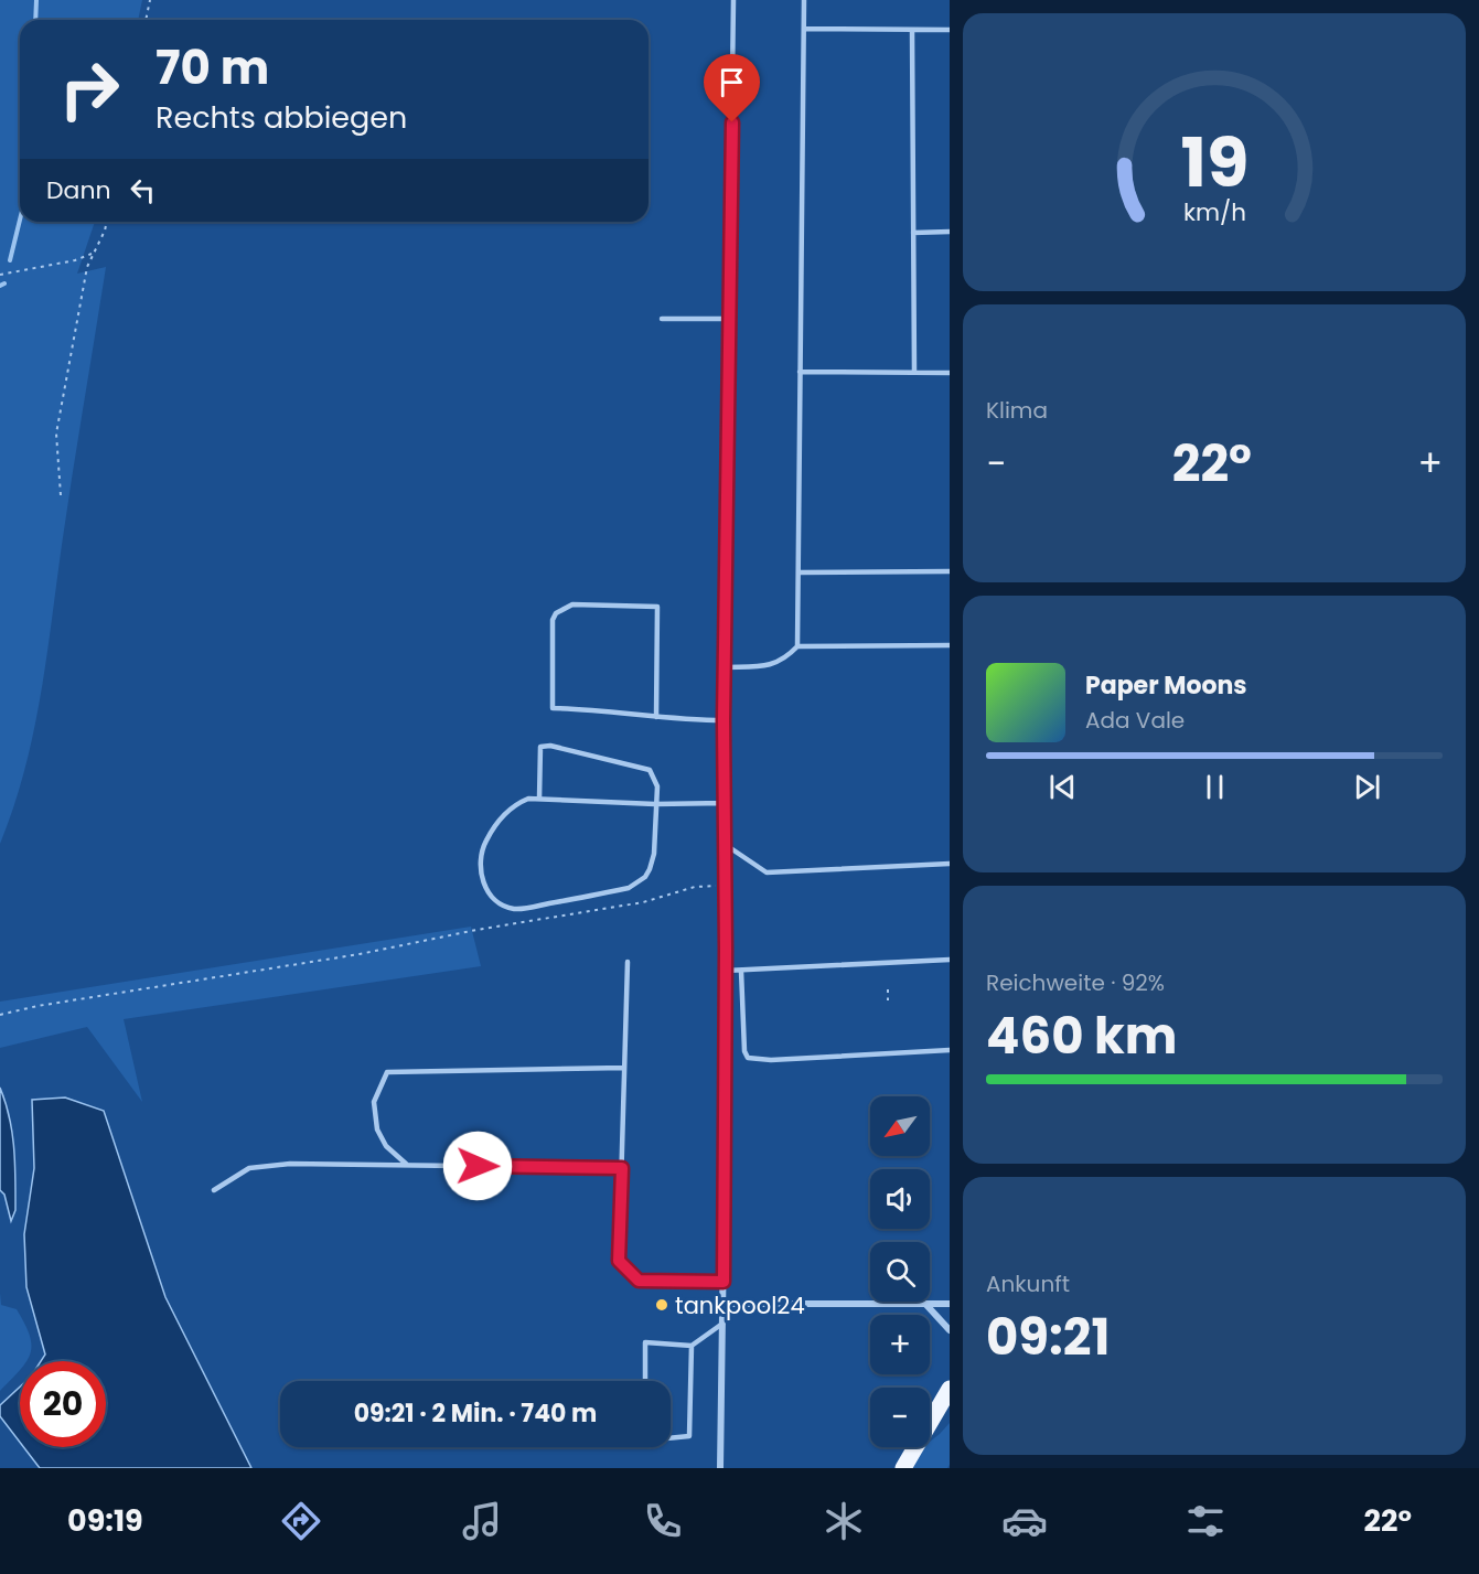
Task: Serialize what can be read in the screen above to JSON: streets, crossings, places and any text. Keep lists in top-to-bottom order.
{
  "places": ["tankpool24"],
  "north": "bottom left",
  "page": {
    "turn": ["70 m", "Rechts abbiegen"],
    "then": "Dann",
    "tile": [
      "Klima",
      ["Reichweite · 92%", "460 km"],
      ["Ankunft", "09:21"]
    ],
    "heat": ["−", "22°", "+"],
    "song": ["Paper Moons", "Ada Vale"],
    "map_buttons": ["+", "−"],
    "limit": "20",
    "trip": "09:21 · 2 Min. · 740 m",
    "tabs": ["09:19", "22°"],
    "gauge": ["19", "km/h"]
  }
}
